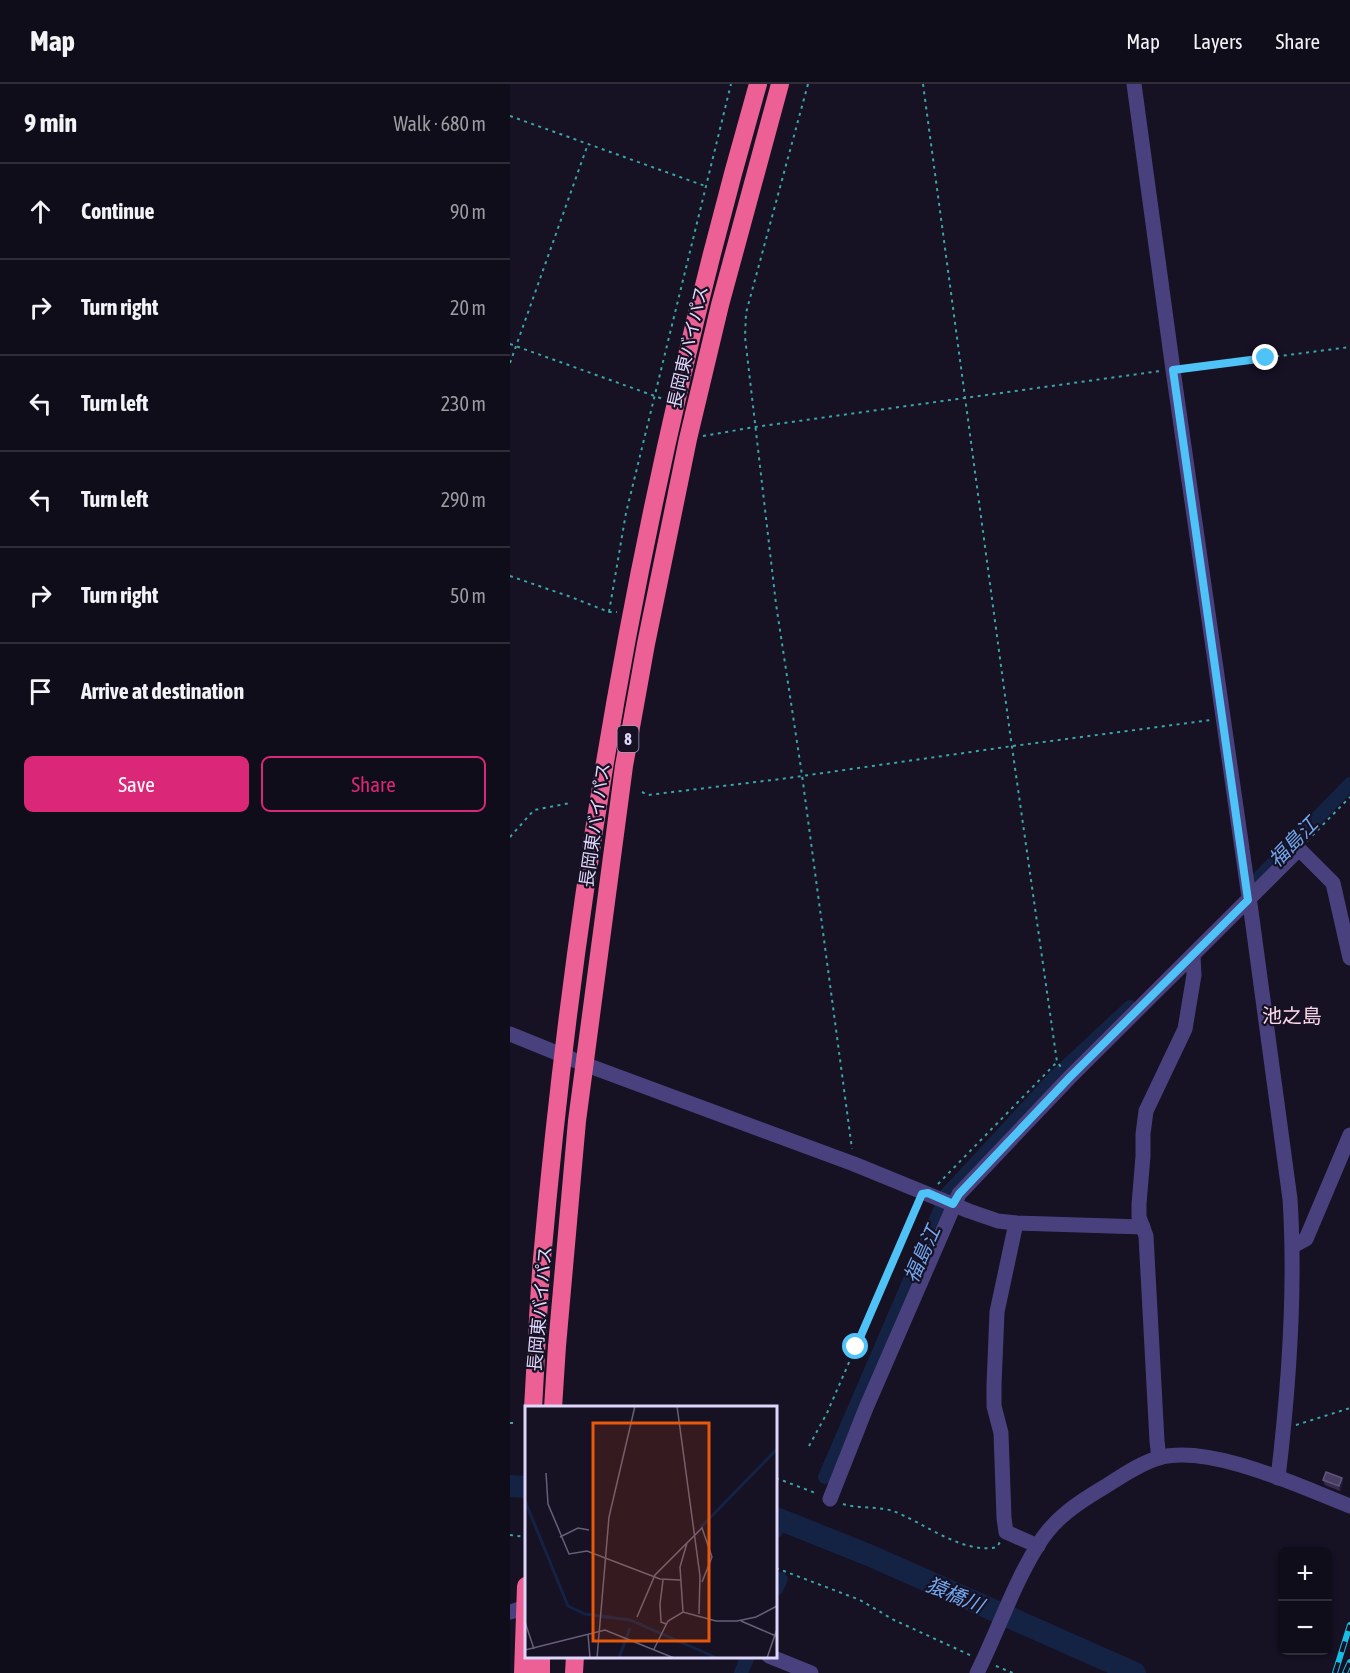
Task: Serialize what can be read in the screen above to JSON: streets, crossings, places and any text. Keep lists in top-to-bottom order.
{
  "streets": {
    "highway": ["長岡東バイパス", "8"]
  },
  "districts": ["池之島"],
  "water": ["福島江", "猿橋川"],
  "page": {
    "header": "Map",
    "nav": ["Map", "Layers", "Share"],
    "heading": ["9 min", "Walk · 680 m"],
    "list": [
      ["Continue", "90 m"],
      ["Turn right", "20 m"],
      ["Turn left", "230 m"],
      ["Turn left", "290 m"],
      ["Turn right", "50 m"],
      "Arrive at destination"
    ],
    "buttons": ["Save", "Share"],
    "map_buttons": ["+", "−"]
  }
}
